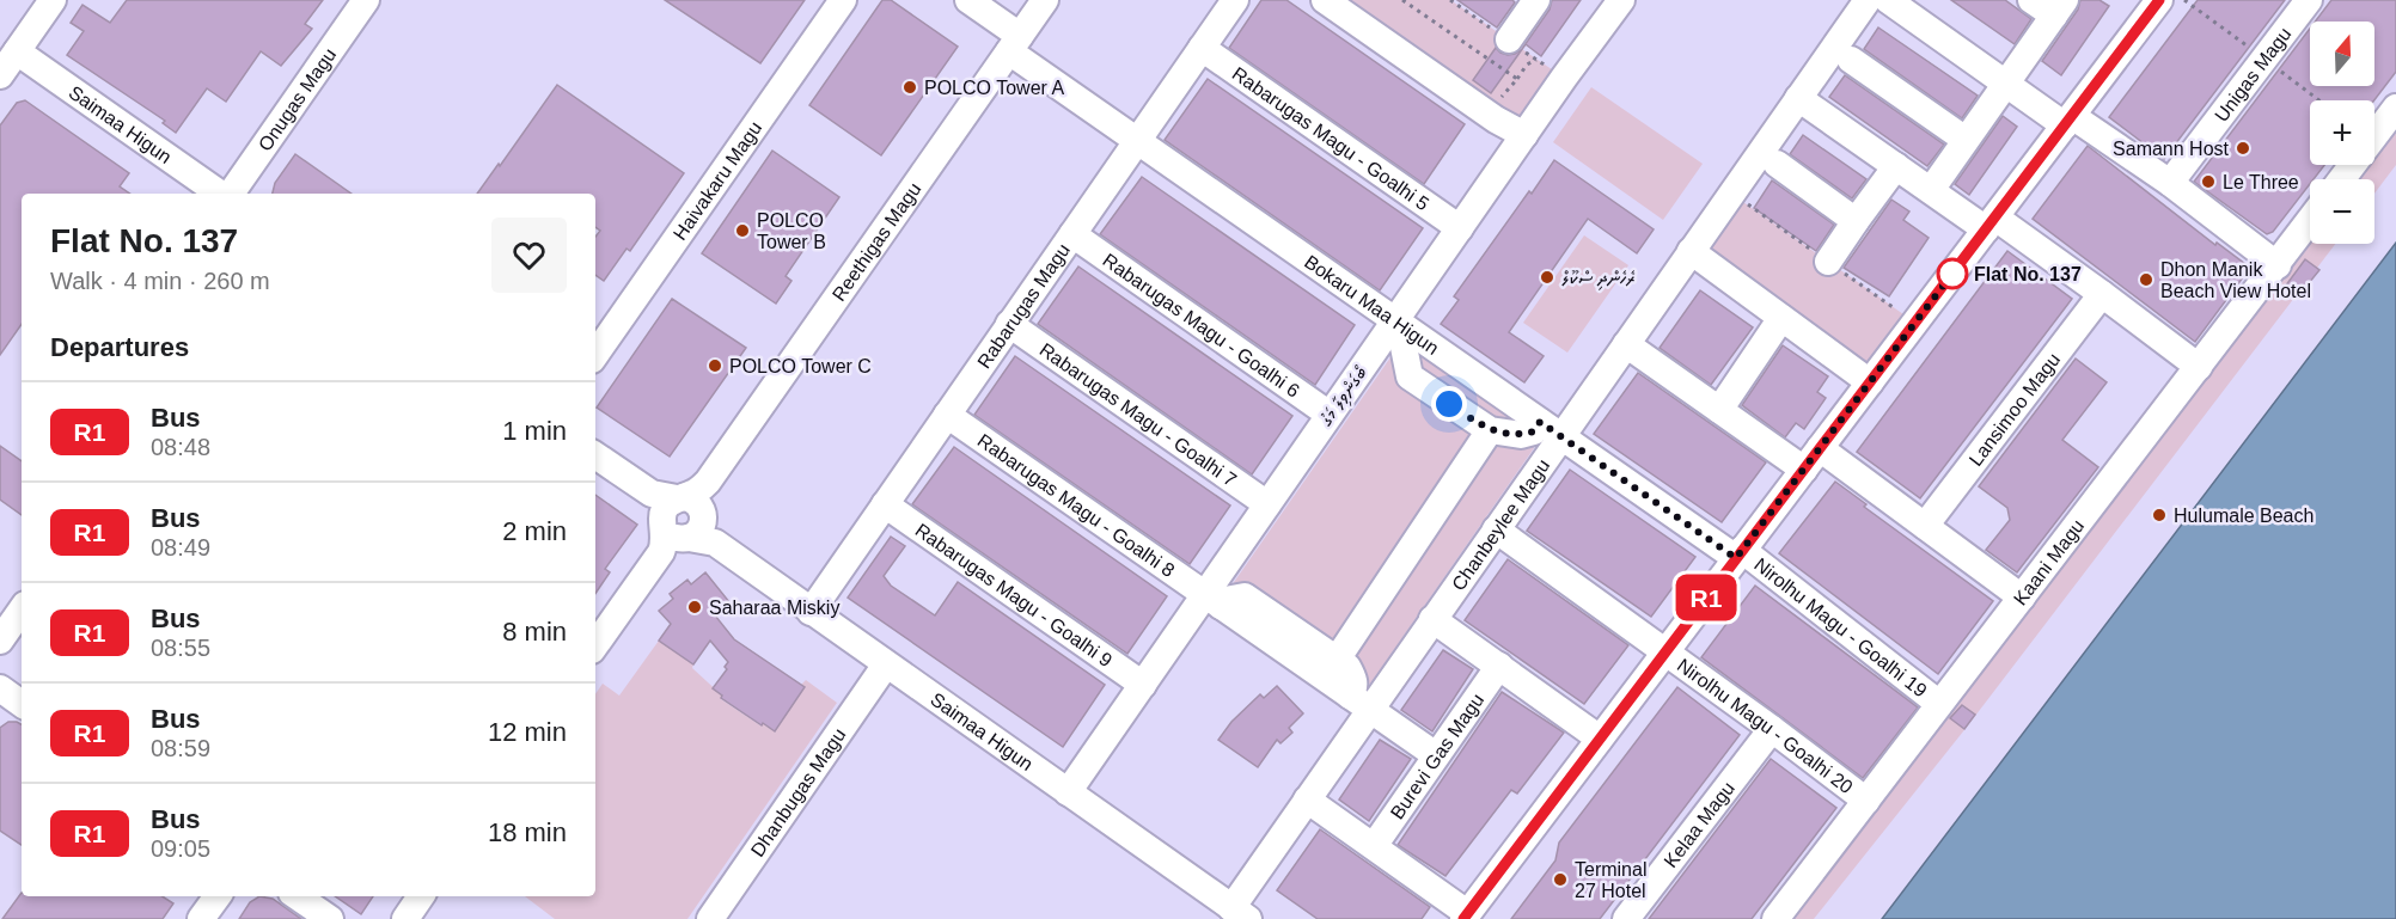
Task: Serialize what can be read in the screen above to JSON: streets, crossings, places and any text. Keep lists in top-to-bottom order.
{
  "streets": {
    "street": [
      "Unigas Magu",
      "Onugas Magu",
      "Saimaa Higun",
      "Rabarugas Magu - Goalhi 5",
      "Haivakaru Magu",
      "Reethigas Magu",
      "Bokaru Maa Higun",
      "Rabarugas Magu",
      "Rabarugas Magu - Goalhi 6",
      "ބޯގަންވިލާ މަގު",
      "Lansimoo Magu",
      "Rabarugas Magu - Goalhi 7",
      "Rabarugas Magu - Goalhi 8",
      "Chanbeylee Magu",
      "Kaani Magu",
      "Rabarugas Magu - Goalhi 9",
      "Nirolhu Magu - Goalhi 19",
      "Nirolhu Magu - Goalhi 20",
      "Burevi Gas Magu",
      "Dhanbugas Magu",
      "Kelaa Magu"
    ]
  },
  "crossings": [
    ["Saimaa Higun", "Reethigas Magu"],
    ["Saimaa Higun", "Rabarugas Magu"],
    ["Saimaa Higun", "ބޯގަންވިލާ މަގު"],
    ["Saimaa Higun", "Chanbeylee Magu"],
    ["Saimaa Higun", "Dhanbugas Magu"],
    ["Rabarugas Magu - Goalhi 5", "Rabarugas Magu"],
    ["Rabarugas Magu - Goalhi 5", "ބޯގަންވިލާ މަގު"],
    ["Reethigas Magu", "Bokaru Maa Higun"],
    ["Bokaru Maa Higun", "Rabarugas Magu"],
    ["Bokaru Maa Higun", "ބޯގަންވިލާ މަގު"],
    ["Bokaru Maa Higun", "Chanbeylee Magu"],
    ["Bokaru Maa Higun", "Nirolhu Magu - Goalhi 19"],
    ["Rabarugas Magu", "Rabarugas Magu - Goalhi 6"],
    ["Rabarugas Magu", "Rabarugas Magu - Goalhi 7"],
    ["Rabarugas Magu", "Rabarugas Magu - Goalhi 8"],
    ["Rabarugas Magu", "Rabarugas Magu - Goalhi 9"],
    ["Rabarugas Magu - Goalhi 6", "ބޯގަންވިލާ މަގު"],
    ["ބޯގަންވިލާ މަގު", "Rabarugas Magu - Goalhi 7"],
    ["ބޯގަންވިލާ މަގު", "Rabarugas Magu - Goalhi 8"],
    ["ބޯގަންވިލާ މަގު", "Rabarugas Magu - Goalhi 9"],
    ["Rabarugas Magu - Goalhi 8", "Chanbeylee Magu"],
    ["Rabarugas Magu - Goalhi 8", "Burevi Gas Magu"],
    ["Chanbeylee Magu", "Nirolhu Magu - Goalhi 20"],
    ["Kaani Magu", "Nirolhu Magu - Goalhi 19"],
    ["Kaani Magu", "Nirolhu Magu - Goalhi 20"],
    ["Nirolhu Magu - Goalhi 20", "Kelaa Magu"]
  ],
  "places": [
    "POLCO Tower A",
    "Samann Host",
    "Le Three",
    "POLCO Tower B",
    "Flat No. 137",
    "ރެހެންދި ސްކޫލް",
    "Dhon Manik Beach View Hotel",
    "POLCO Tower C",
    "Hulumale Beach",
    "Saharaa Miskiy",
    "Terminal 27 Hotel"
  ],
  "lines": ["bus line R1"],
  "north": "top",
  "page": {
    "on_map": "R1",
    "map_buttons": ["+", "−"],
    "heading": [
      ["Flat No. 137", "Walk · 4 min · 260 m"],
      "Departures"
    ],
    "list": [
      {
        "mark": "R1",
        "name": "Bus",
        "note": "08:48",
        "value": "1 min"
      },
      {
        "mark": "R1",
        "name": "Bus",
        "note": "08:49",
        "value": "2 min"
      },
      {
        "mark": "R1",
        "name": "Bus",
        "note": "08:55",
        "value": "8 min"
      },
      {
        "mark": "R1",
        "name": "Bus",
        "note": "08:59",
        "value": "12 min"
      },
      {
        "mark": "R1",
        "name": "Bus",
        "note": "09:05",
        "value": "18 min"
      }
    ]
  }
}
